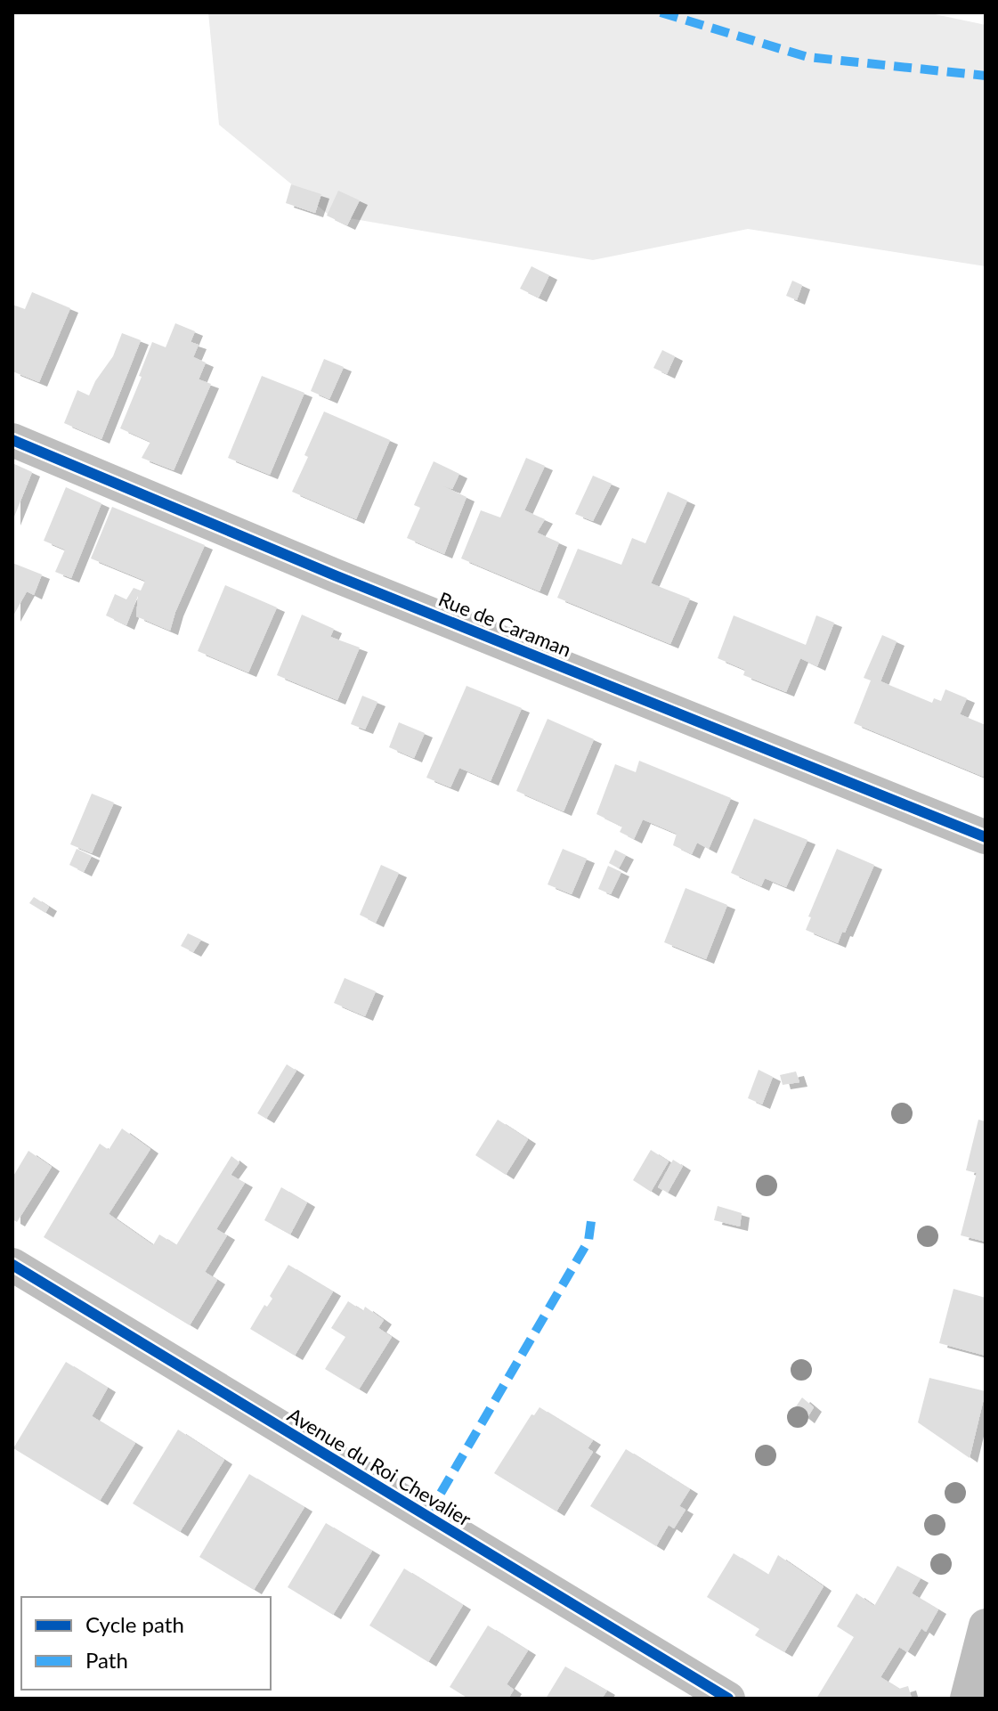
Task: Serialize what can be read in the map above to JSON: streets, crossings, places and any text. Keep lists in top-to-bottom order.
{
  "streets": {
    "street": ["Rue de Caraman", "Avenue du Roi Chevalier"]
  },
  "legend": ["Cycle path", "Path"]
}
